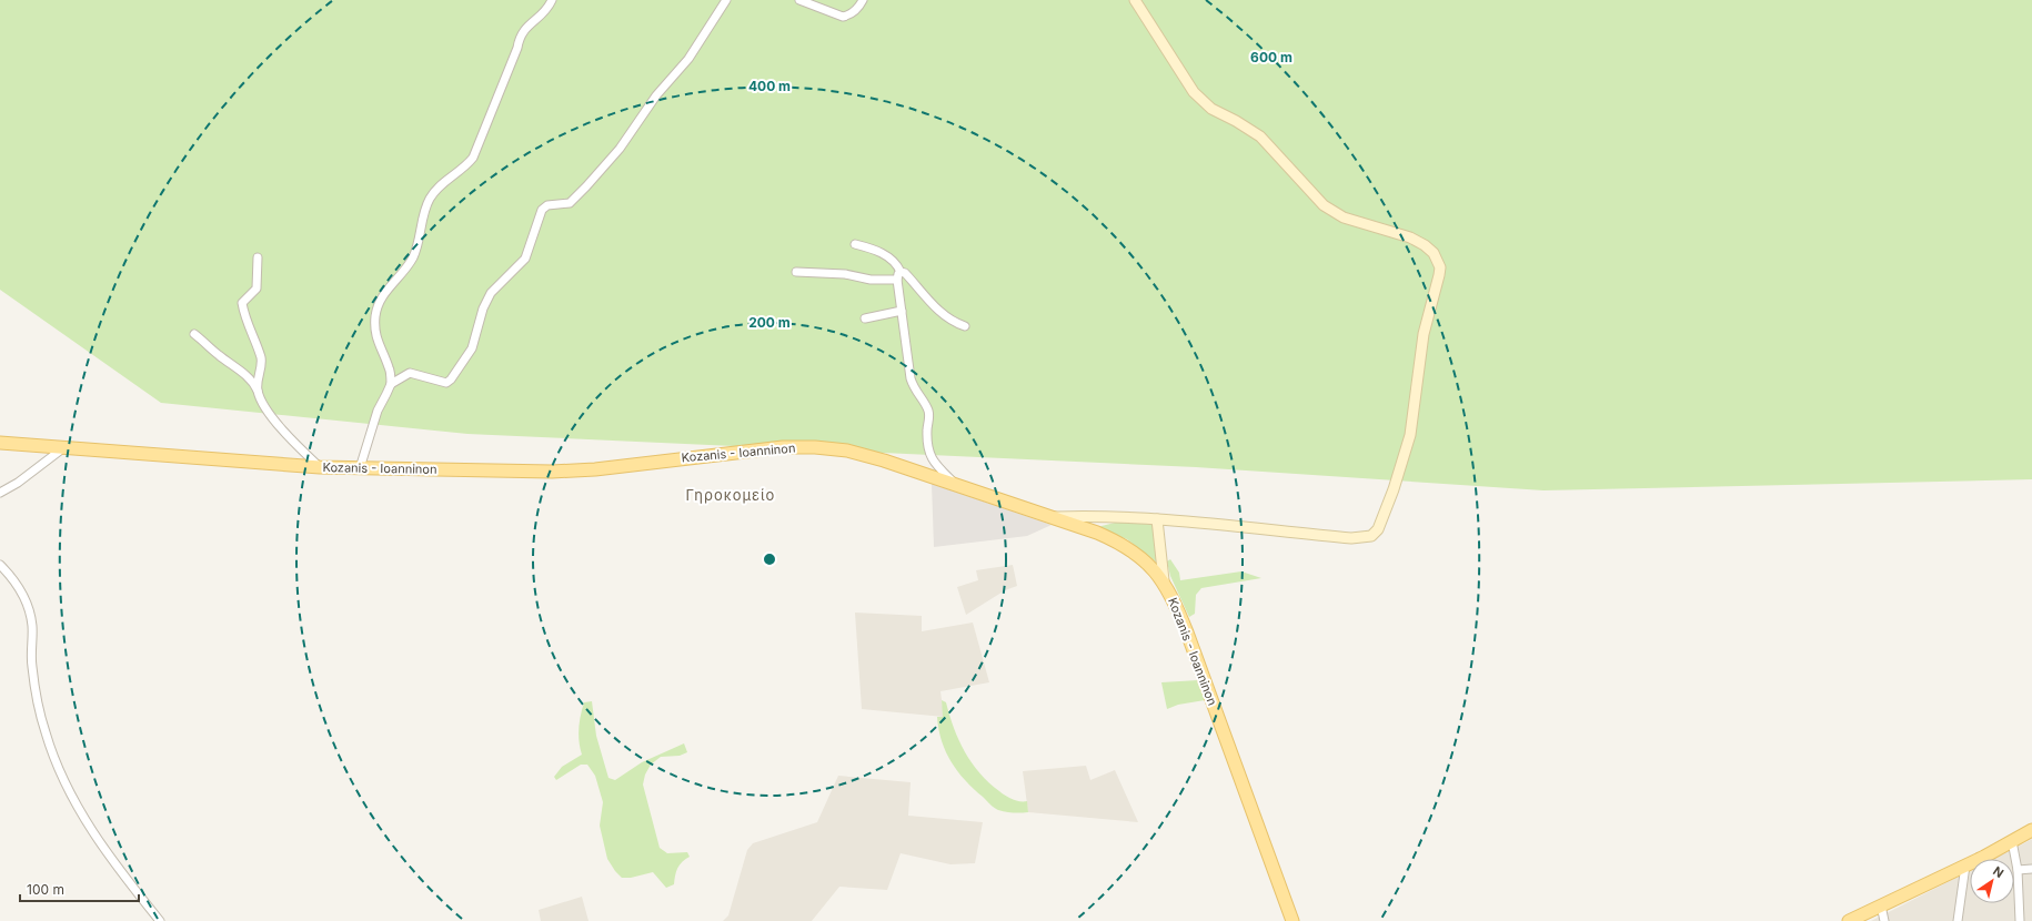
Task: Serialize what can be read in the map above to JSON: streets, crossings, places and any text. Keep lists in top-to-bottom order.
{
  "streets": {
    "main road": ["Kozanis - Ioanninon"]
  },
  "districts": ["Γηροκομείο"],
  "scale_bar": "100 m",
  "north": "top right",
  "rings": ["600 m", "400 m", "200 m"]
}
